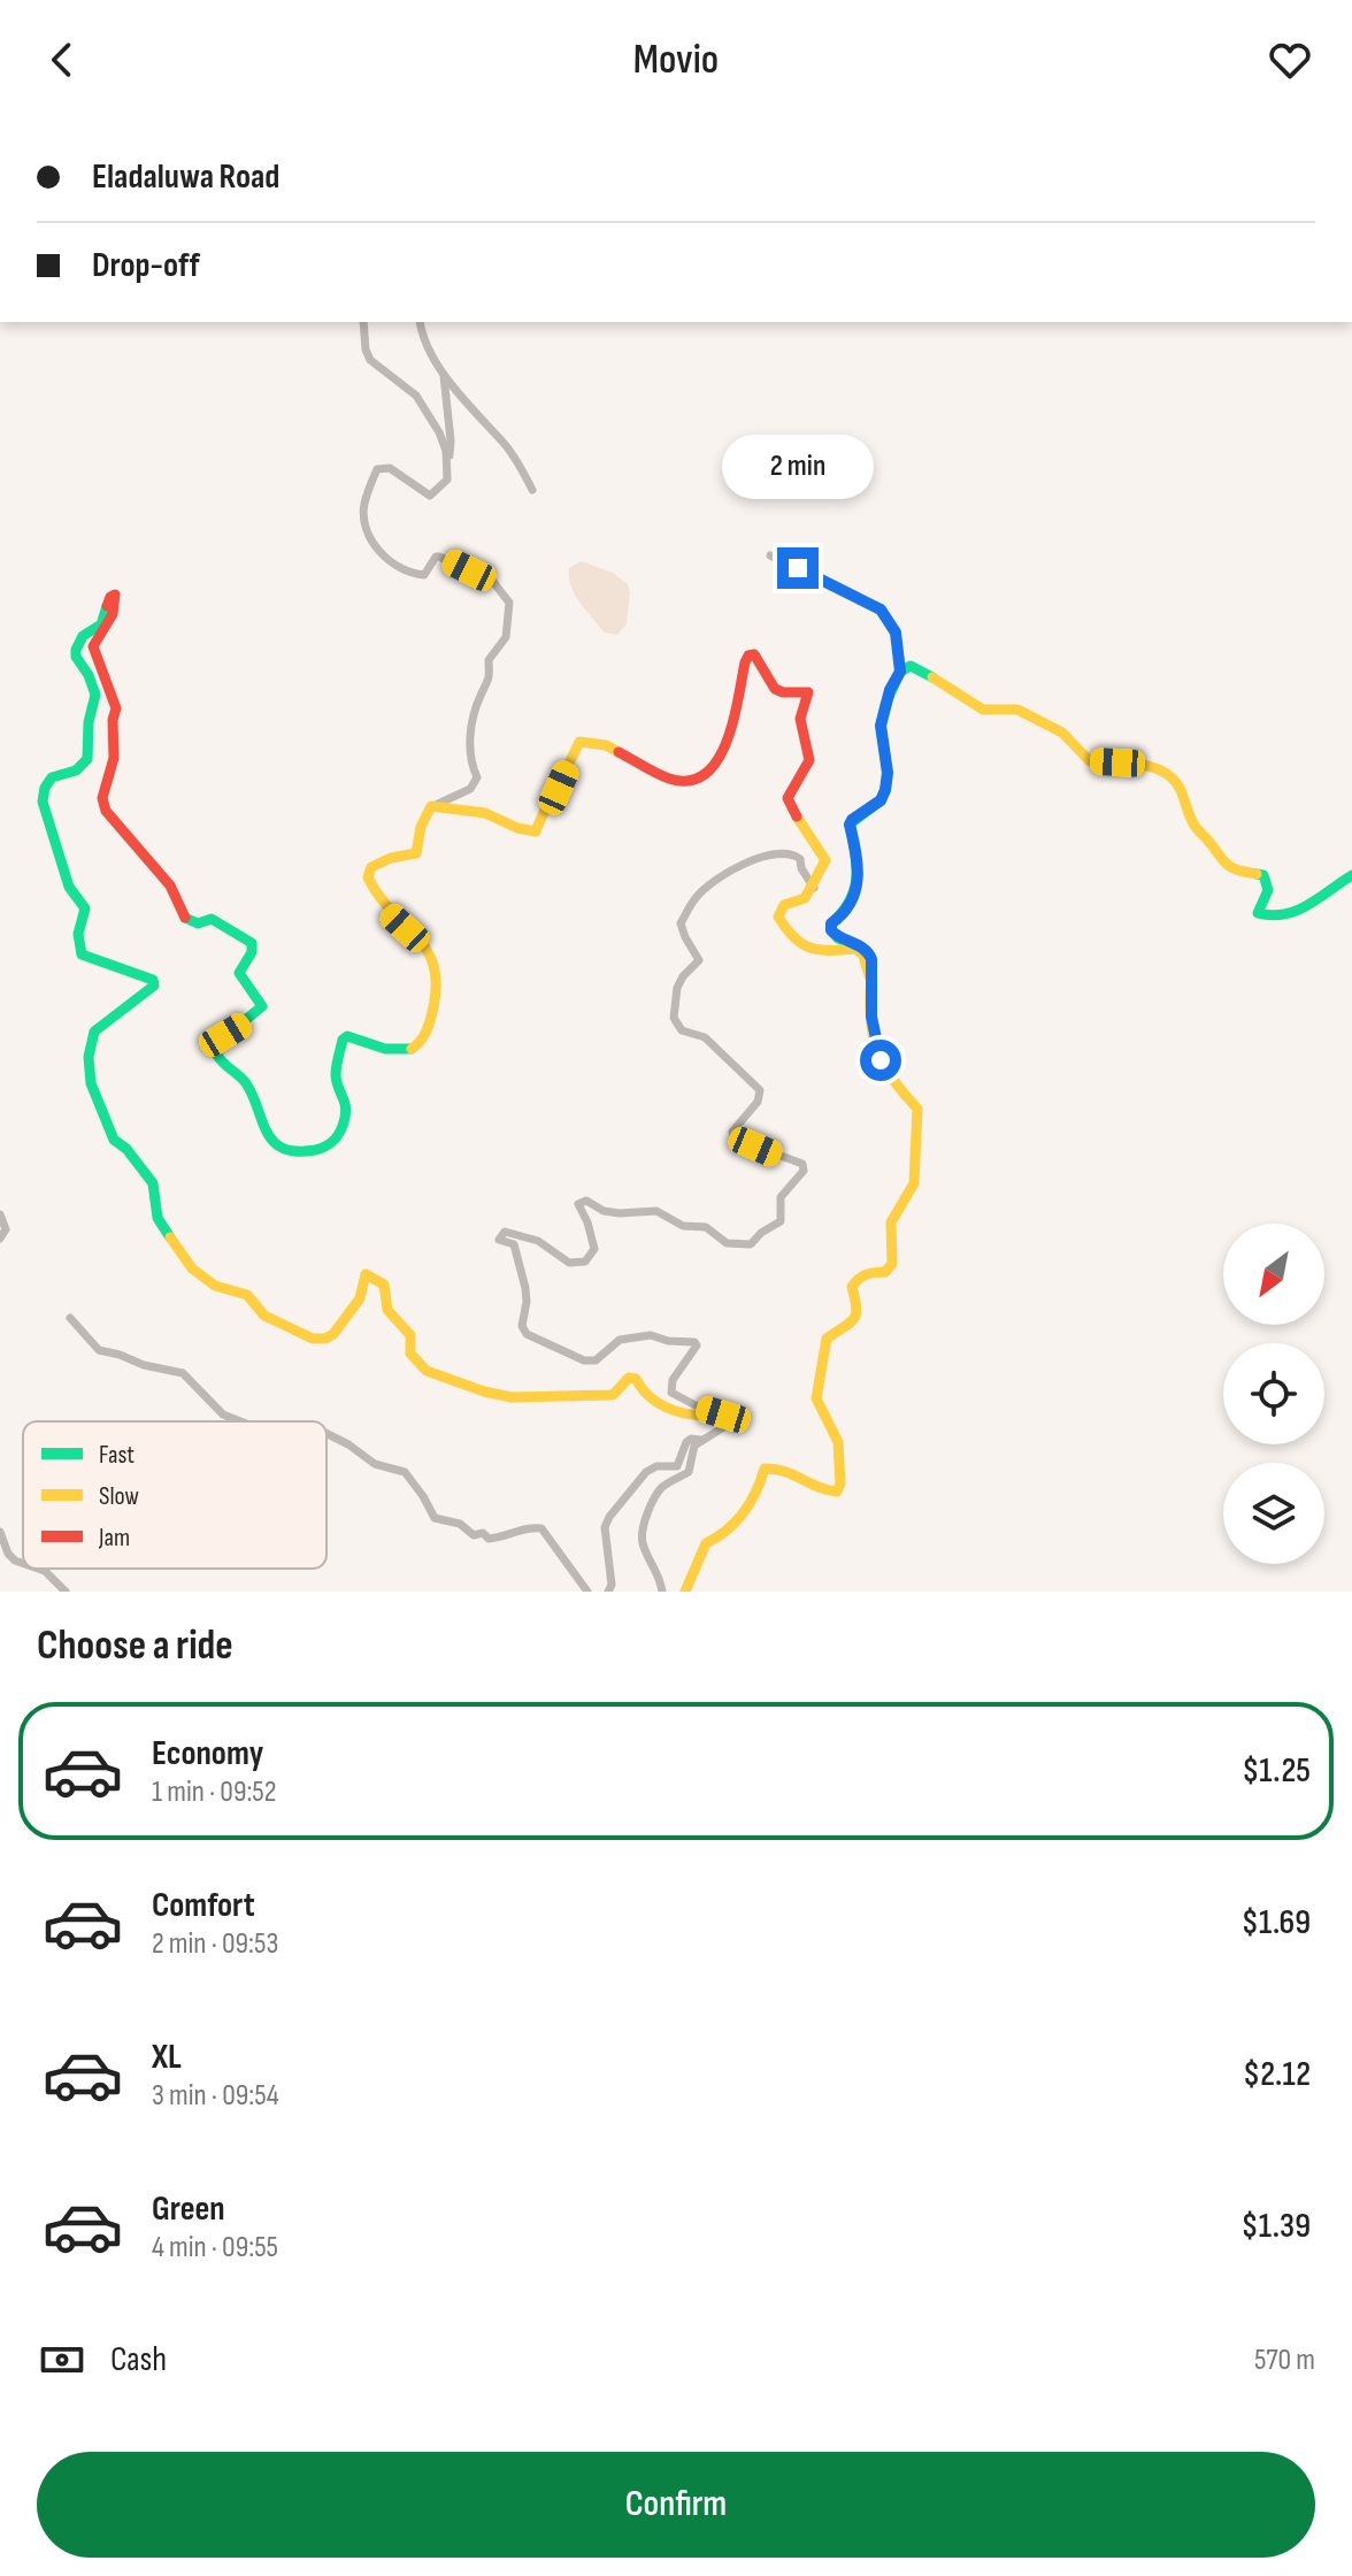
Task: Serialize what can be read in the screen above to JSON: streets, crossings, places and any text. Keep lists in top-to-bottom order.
{
  "legend": ["Fast", "Slow", "Jam"],
  "north": "bottom left",
  "page": {
    "header": "Movio",
    "banner": ["Eladaluwa Road", "Drop-off"],
    "bubble": "2 min",
    "heading": "Choose a ride",
    "list": [
      {
        "name": "Economy",
        "note": "1 min · 09:52",
        "value": "$1.25"
      },
      {
        "name": "Comfort",
        "note": "2 min · 09:53",
        "value": "$1.69"
      },
      {
        "name": "XL",
        "note": "3 min · 09:54",
        "value": "$2.12"
      },
      {
        "name": "Green",
        "note": "4 min · 09:55",
        "value": "$1.39"
      }
    ],
    "pay": ["Cash", "570 m"],
    "buttons": "Confirm"
  }
}
